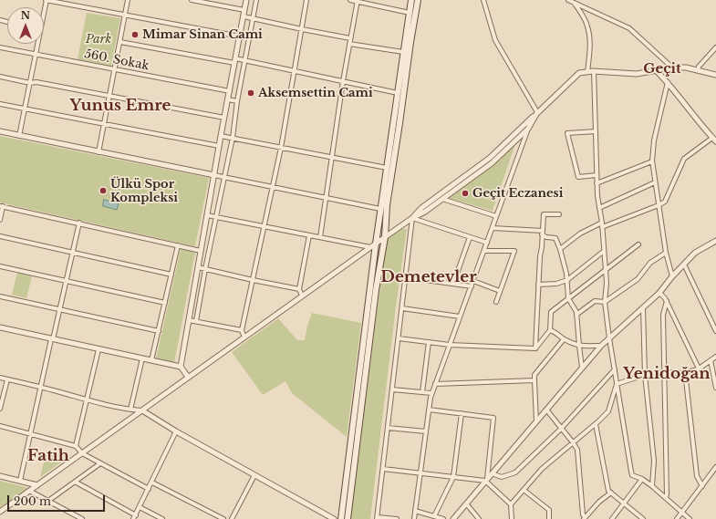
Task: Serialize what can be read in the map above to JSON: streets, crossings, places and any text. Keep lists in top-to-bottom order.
{
  "streets": {
    "street": ["560. Sokak"]
  },
  "districts": [
    "Geçit",
    "Yunus Emre",
    "Demetevler",
    "Yenidoğan",
    "Fatih"
  ],
  "parks": ["Park"],
  "places": [
    "Mimar Sinan Cami",
    "Aksemsettin Cami",
    "Ülkü Spor Kompleksi",
    "Geçit Eczanesi"
  ],
  "scale_bar": "200 m",
  "north": "top"
}
